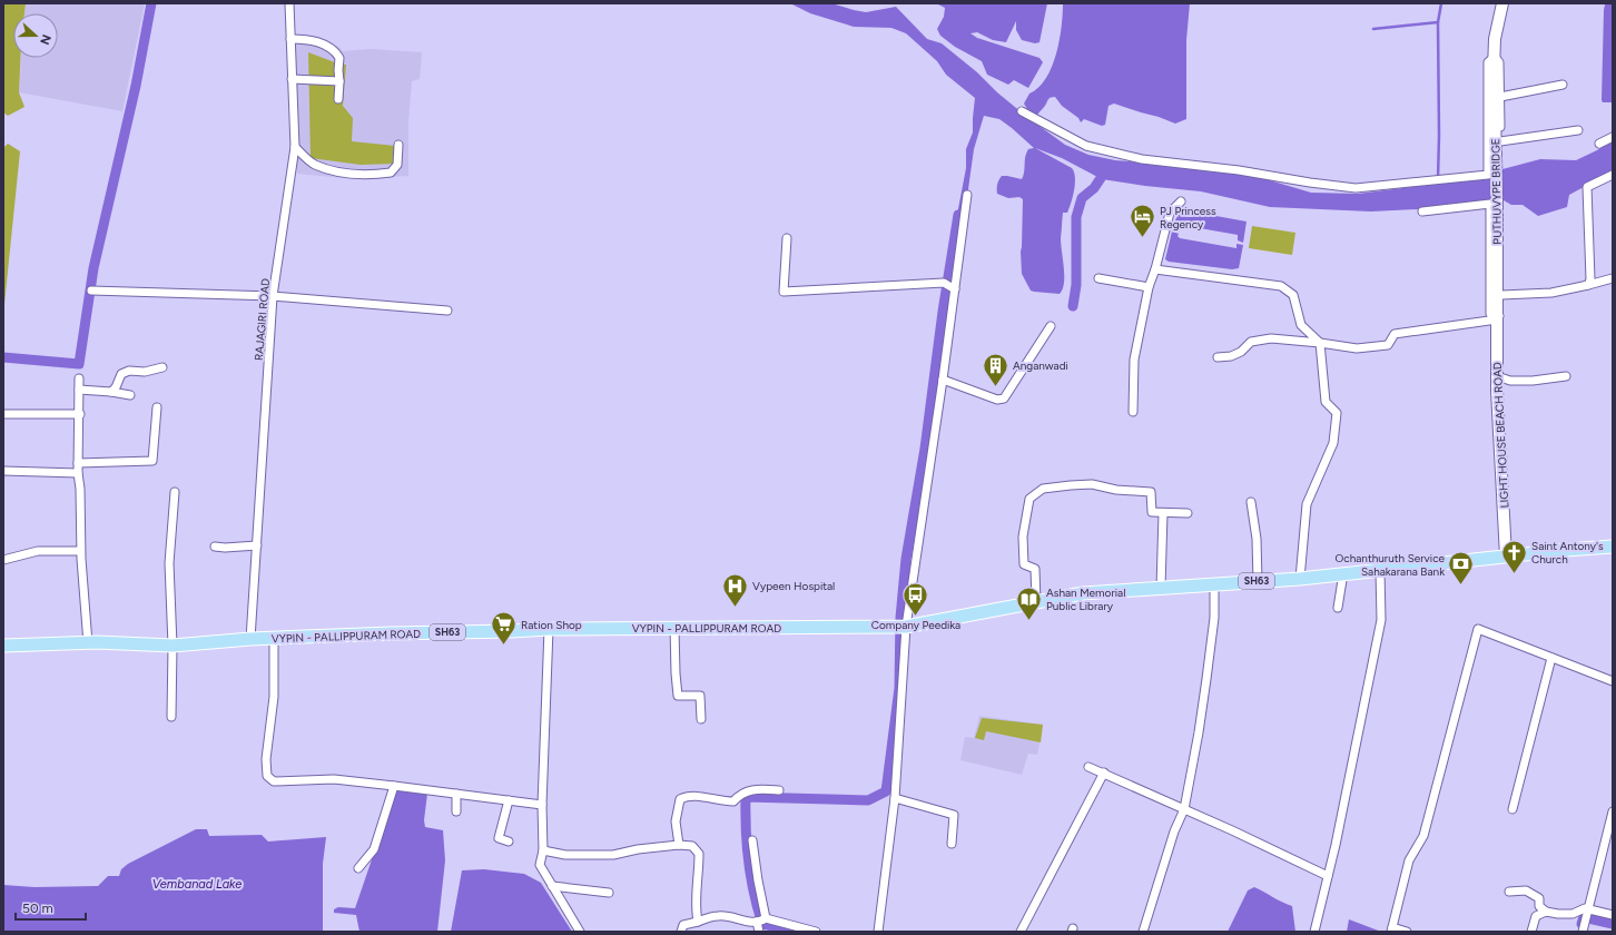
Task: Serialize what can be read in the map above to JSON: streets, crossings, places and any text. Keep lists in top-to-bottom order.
{
  "streets": {
    "main road": [
      "PUTHUVYPE BRIDGE",
      "LIGHT HOUSE BEACH ROAD",
      "SH63",
      "VYPIN - PALLIPPURAM ROAD"
    ],
    "street": ["RAJAGIRI ROAD"]
  },
  "crossings": [
    ["PUTHUVYPE BRIDGE", "LIGHT HOUSE BEACH ROAD"],
    ["RAJAGIRI ROAD", "VYPIN - PALLIPPURAM ROAD"],
    ["LIGHT HOUSE BEACH ROAD", "SH63"],
    ["SH63", "VYPIN - PALLIPPURAM ROAD"]
  ],
  "water": ["Vembanad Lake"],
  "places": {
    "hotel": ["PJ Princess Regency"],
    "building": ["Anganwadi"],
    "church": ["Saint Antony's Church"],
    "bank": ["Ochanthuruth Service Sahakarana Bank"],
    "hospital": ["Vypeen Hospital"],
    "bus stop": ["Company Peedika"],
    "library": ["Ashan Memorial Public Library"],
    "supermarket": ["Ration Shop"]
  },
  "scale_bar": "50 m",
  "north": "right"
}
